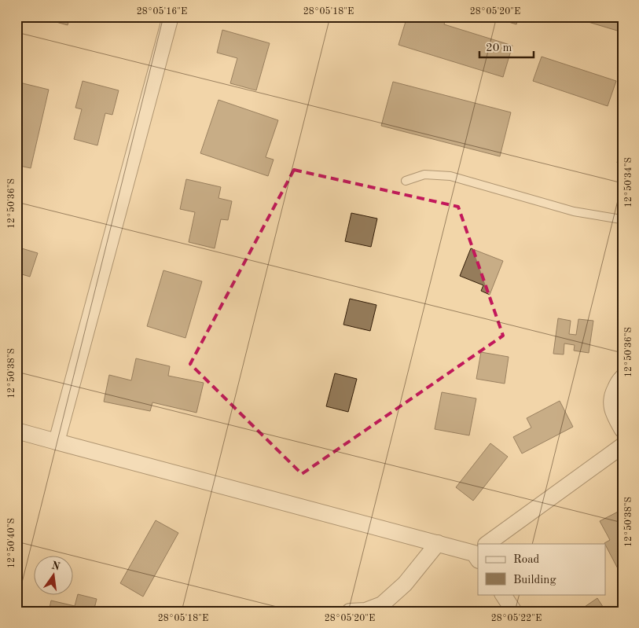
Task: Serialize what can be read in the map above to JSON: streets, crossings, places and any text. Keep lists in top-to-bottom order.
{
  "legend": ["Road", "Building"],
  "scale_bar": "20 m",
  "north": "top",
  "coordinates": [
    "28°05'16\"E",
    "28°05'18\"E",
    "28°05'20\"E",
    "12°50'34\"S",
    "12°50'36\"S",
    "12°50'38\"S",
    "12°50'40\"S",
    "28°05'22\"E"
  ]
}
